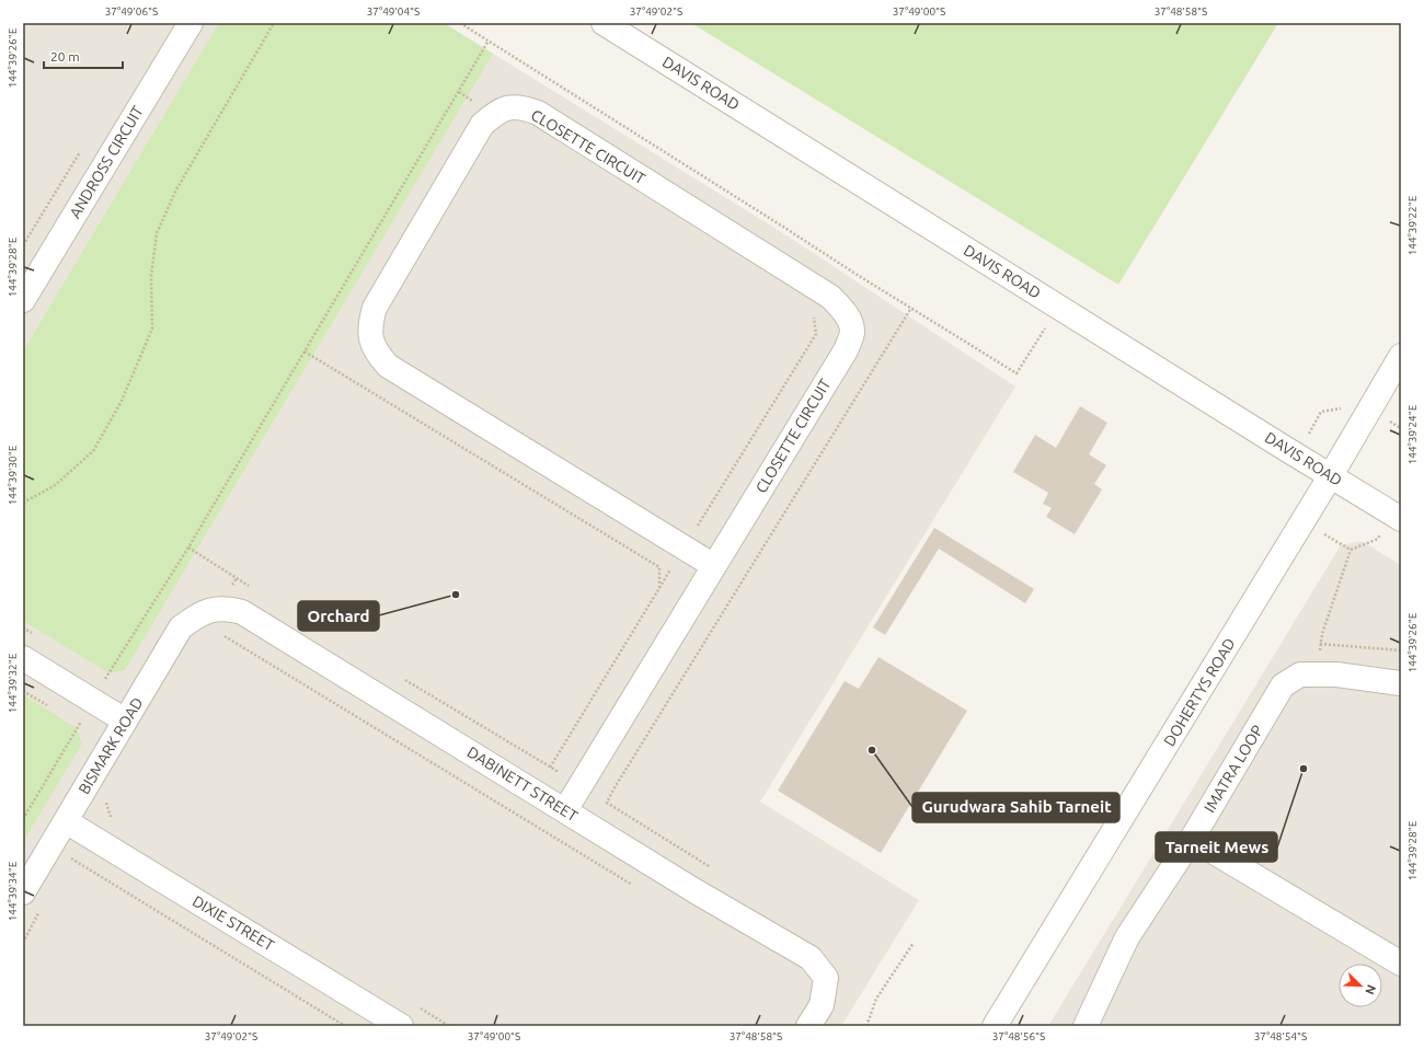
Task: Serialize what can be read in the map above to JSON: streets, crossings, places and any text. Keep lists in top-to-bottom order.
{
  "streets": {
    "street": [
      "DAVIS ROAD",
      "CLOSETTE CIRCUIT",
      "ANDROSS CIRCUIT",
      "DOHERTYS ROAD",
      "BISMARK ROAD",
      "IMATRA LOOP",
      "DABINETT STREET",
      "DIXIE STREET"
    ]
  },
  "crossings": [
    ["DAVIS ROAD", "DOHERTYS ROAD"],
    ["CLOSETTE CIRCUIT", "DABINETT STREET"],
    ["BISMARK ROAD", "DABINETT STREET"],
    ["BISMARK ROAD", "DIXIE STREET"]
  ],
  "places": ["Orchard", "Gurudwara Sahib Tarneit", "Tarneit Mews"],
  "scale_bar": "20 m",
  "north": "bottom right",
  "coordinates": [
    "37°49'06\"S",
    "37°49'04\"S",
    "37°49'02\"S",
    "37°49'00\"S",
    "37°48'58\"S",
    "144°39'26\"E",
    "144°39'22\"E",
    "144°39'28\"E",
    "144°39'24\"E",
    "144°39'30\"E",
    "144°39'32\"E",
    "144°39'34\"E",
    "37°48'56\"S",
    "37°48'54\"S"
  ]
}
